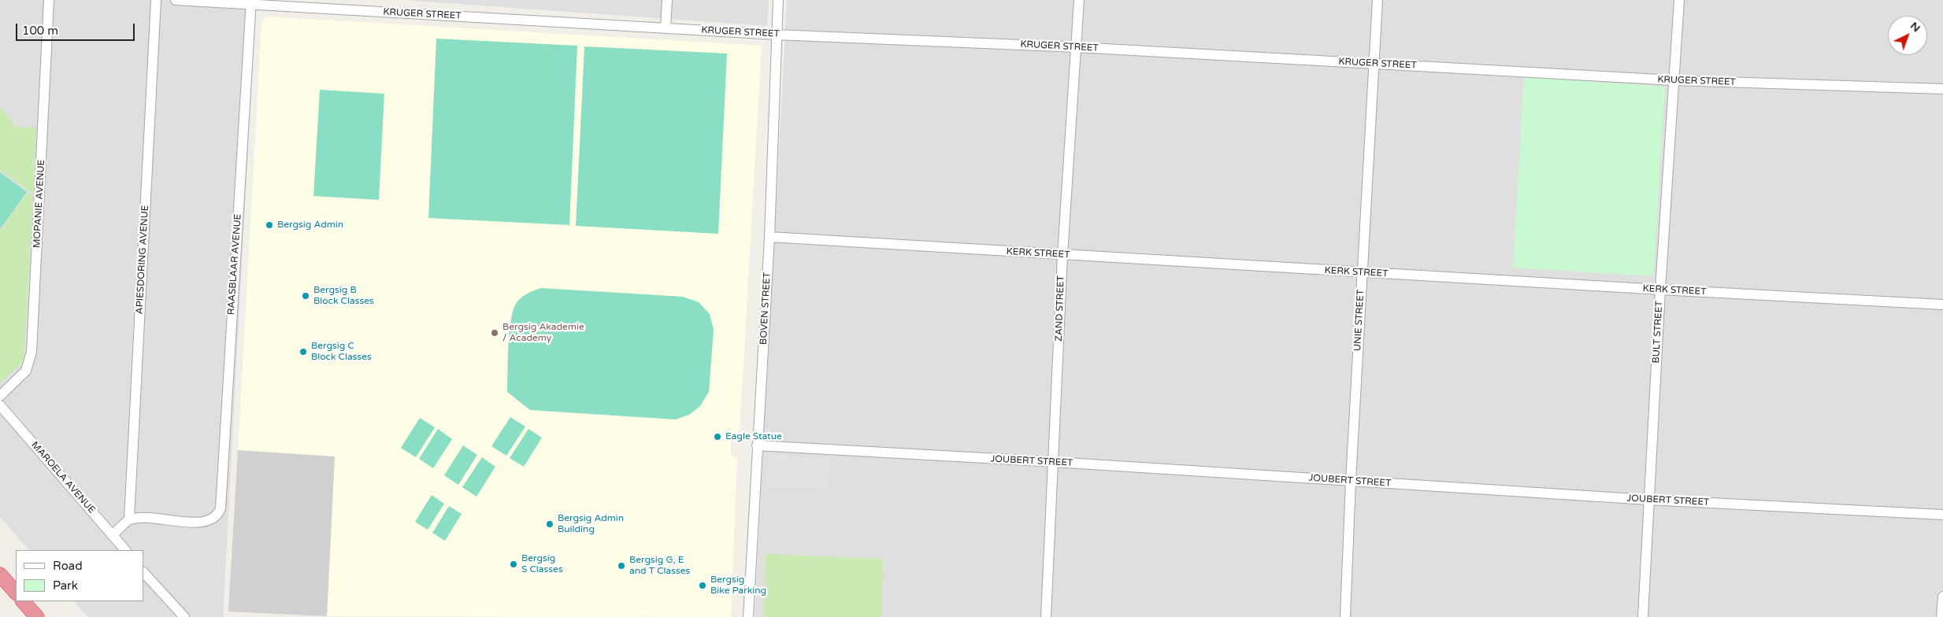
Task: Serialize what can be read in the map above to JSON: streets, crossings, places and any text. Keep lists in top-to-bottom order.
{
  "streets": {
    "street": [
      "KRUGER STREET",
      "MOPANIE AVENUE",
      "KERK STREET",
      "APIESDORING AVENUE",
      "RAASBLAAR AVENUE",
      "BOVEN STREET",
      "ZAND STREET",
      "UNIE STREET",
      "BULT STREET",
      "JOUBERT STREET",
      "MAROELA AVENUE"
    ]
  },
  "crossings": [
    ["KRUGER STREET", "RAASBLAAR AVENUE"],
    ["KRUGER STREET", "BOVEN STREET"],
    ["KRUGER STREET", "ZAND STREET"],
    ["KRUGER STREET", "UNIE STREET"],
    ["KRUGER STREET", "BULT STREET"],
    ["KERK STREET", "BOVEN STREET"],
    ["KERK STREET", "ZAND STREET"],
    ["KERK STREET", "UNIE STREET"],
    ["KERK STREET", "BULT STREET"],
    ["APIESDORING AVENUE", "RAASBLAAR AVENUE"],
    ["BOVEN STREET", "JOUBERT STREET"],
    ["ZAND STREET", "JOUBERT STREET"],
    ["UNIE STREET", "JOUBERT STREET"],
    ["BULT STREET", "JOUBERT STREET"]
  ],
  "places": [
    "Bergsig Admin",
    "Bergsig B Block Classes",
    "Bergsig Akademie / Academy",
    "Bergsig C Block Classes",
    "Eagle Statue",
    "Bergsig Admin Building",
    "Bergsig S Classes",
    "Bergsig G, E and T Classes",
    "Bergsig Bike Parking"
  ],
  "legend": ["Road", "Park"],
  "scale_bar": "100 m",
  "north": "top right"
}
